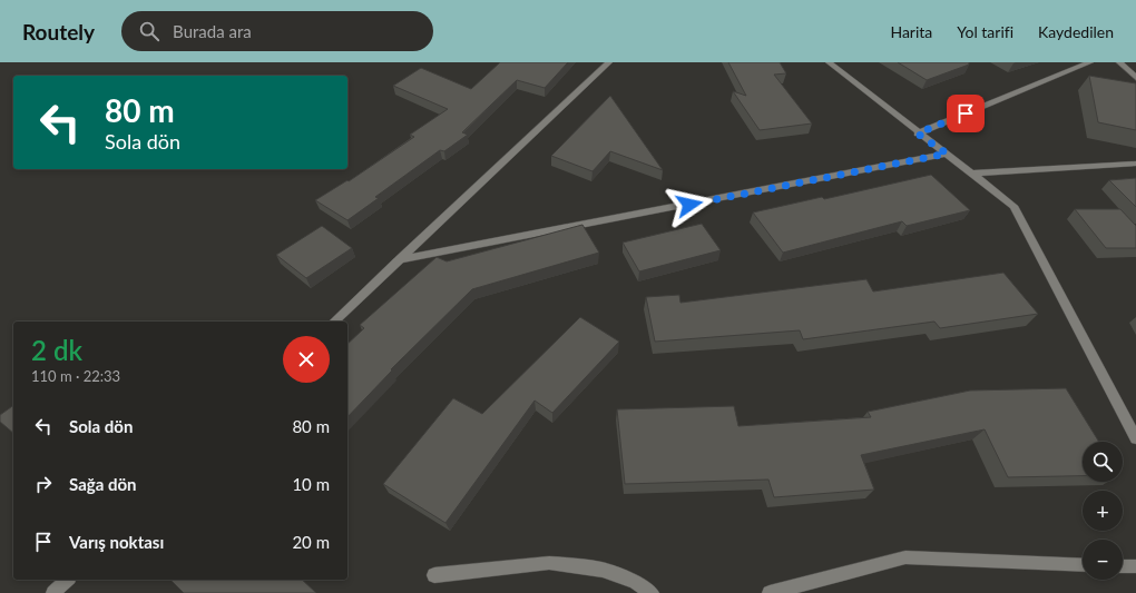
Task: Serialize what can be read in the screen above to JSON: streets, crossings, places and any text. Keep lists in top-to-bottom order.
{
  "page": {
    "header": "Routely",
    "search": "Burada ara",
    "nav": ["Harita", "Yol tarifi", "Kaydedilen"],
    "turn": ["80 m", "Sola dön"],
    "heading": ["2 dk", "110 m · 22:33"],
    "list": [
      {
        "name": "Sola dön",
        "value": "80 m"
      },
      {
        "name": "Sağa dön",
        "value": "10 m"
      },
      {
        "name": "Varış noktası",
        "value": "20 m"
      }
    ],
    "map_buttons": ["+", "−"]
  }
}
